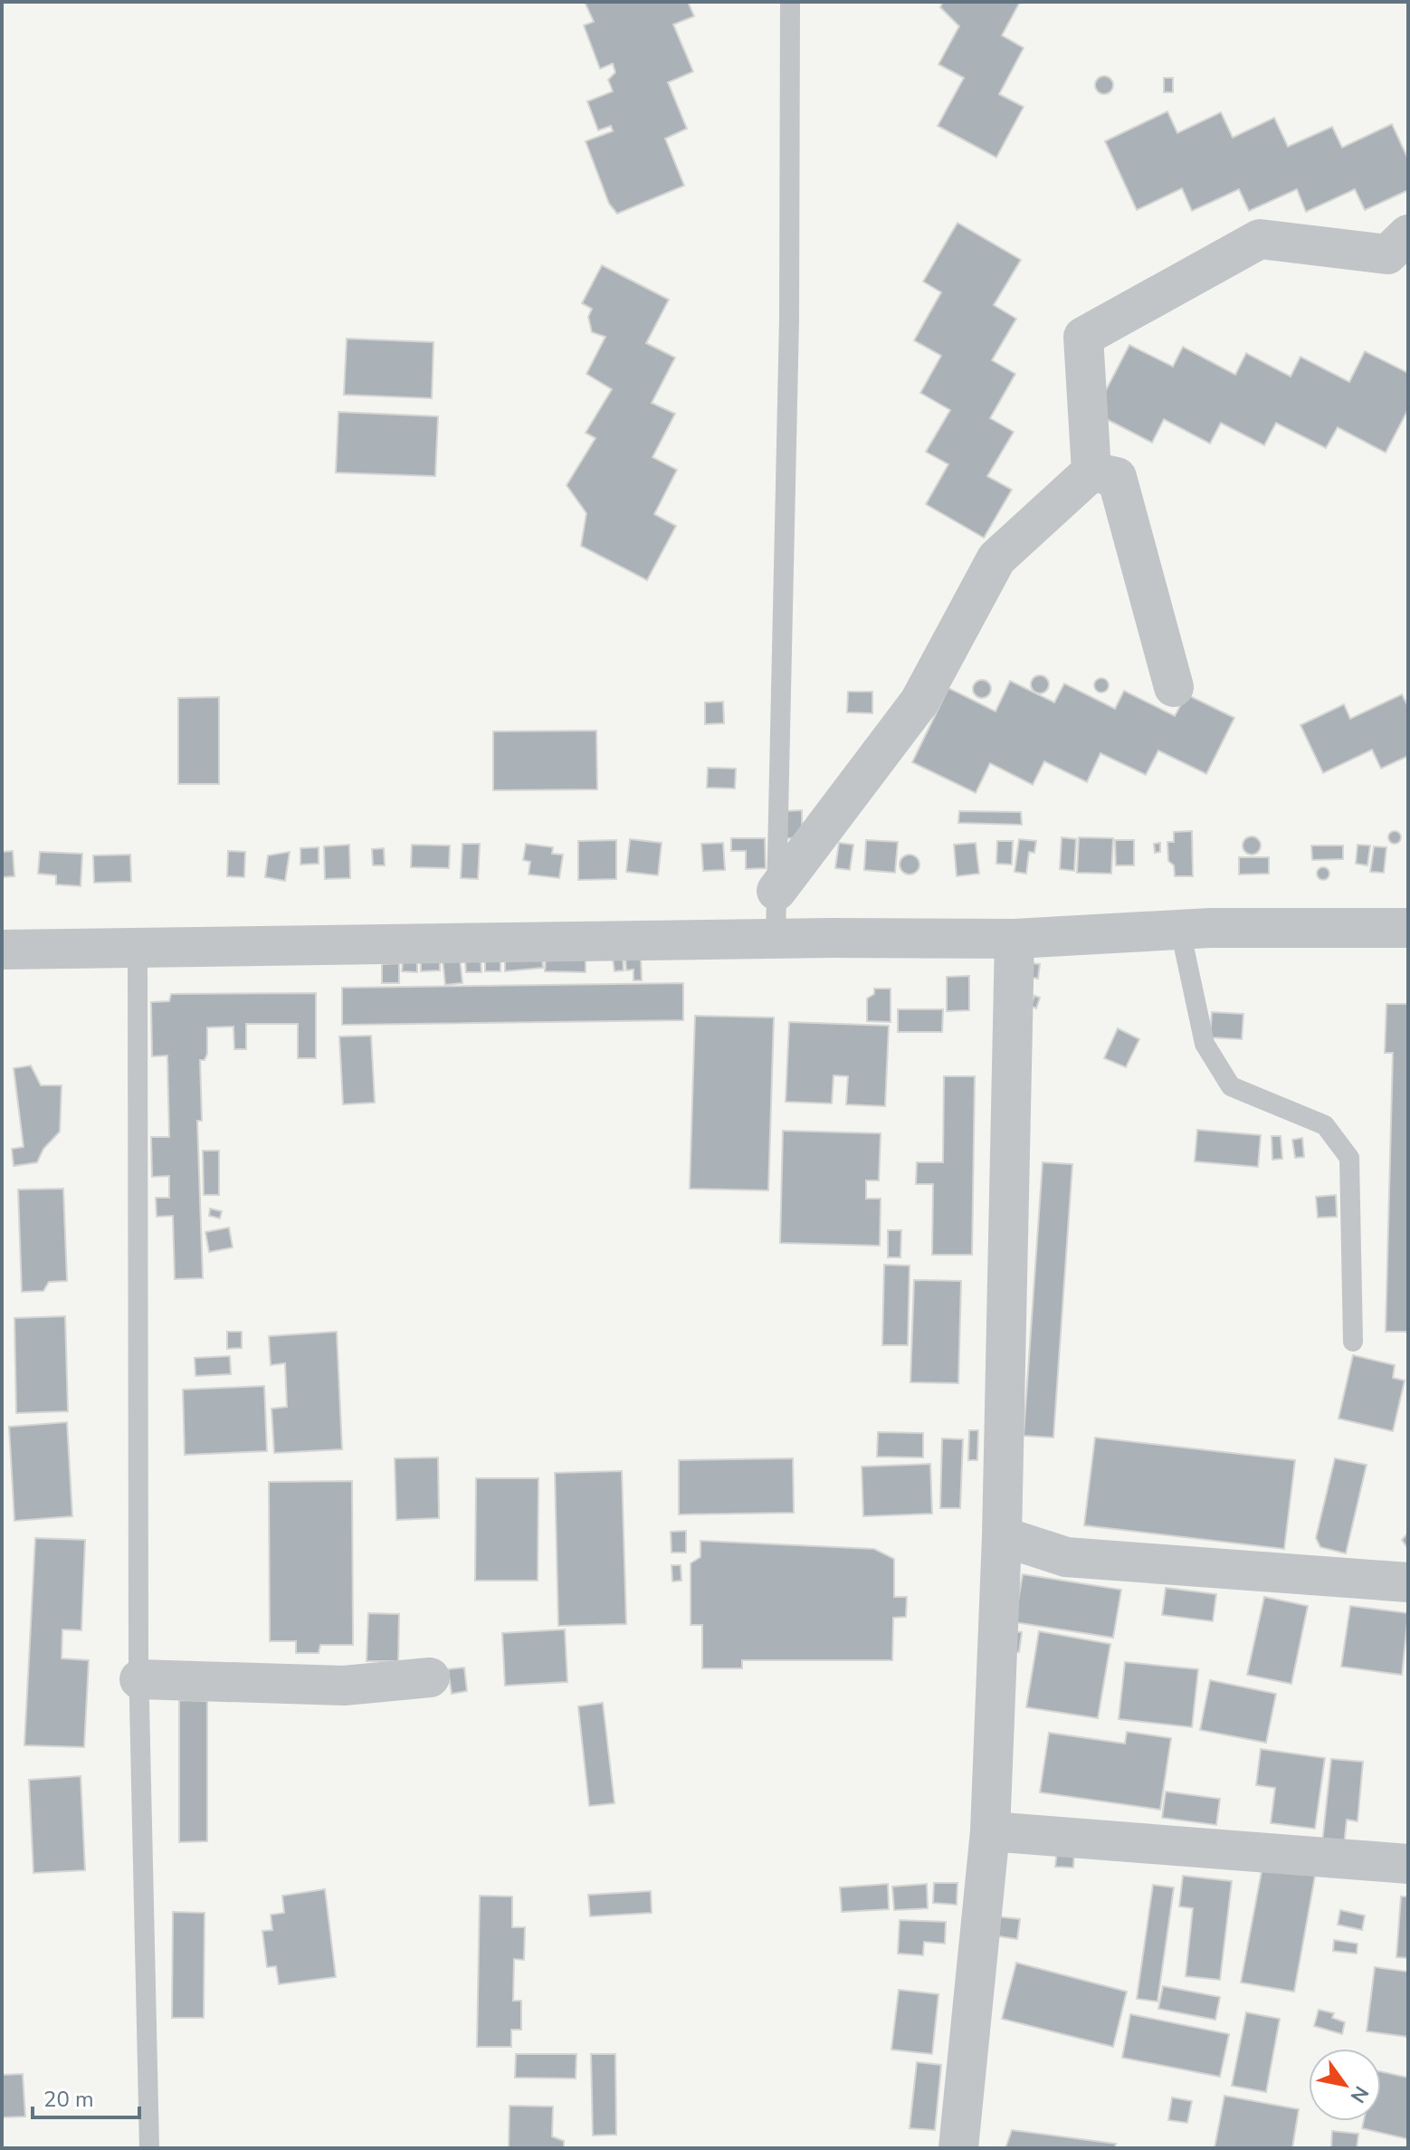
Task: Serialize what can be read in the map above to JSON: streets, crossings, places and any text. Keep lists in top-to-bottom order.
{
  "scale_bar": "20 m",
  "north": "bottom right"
}
